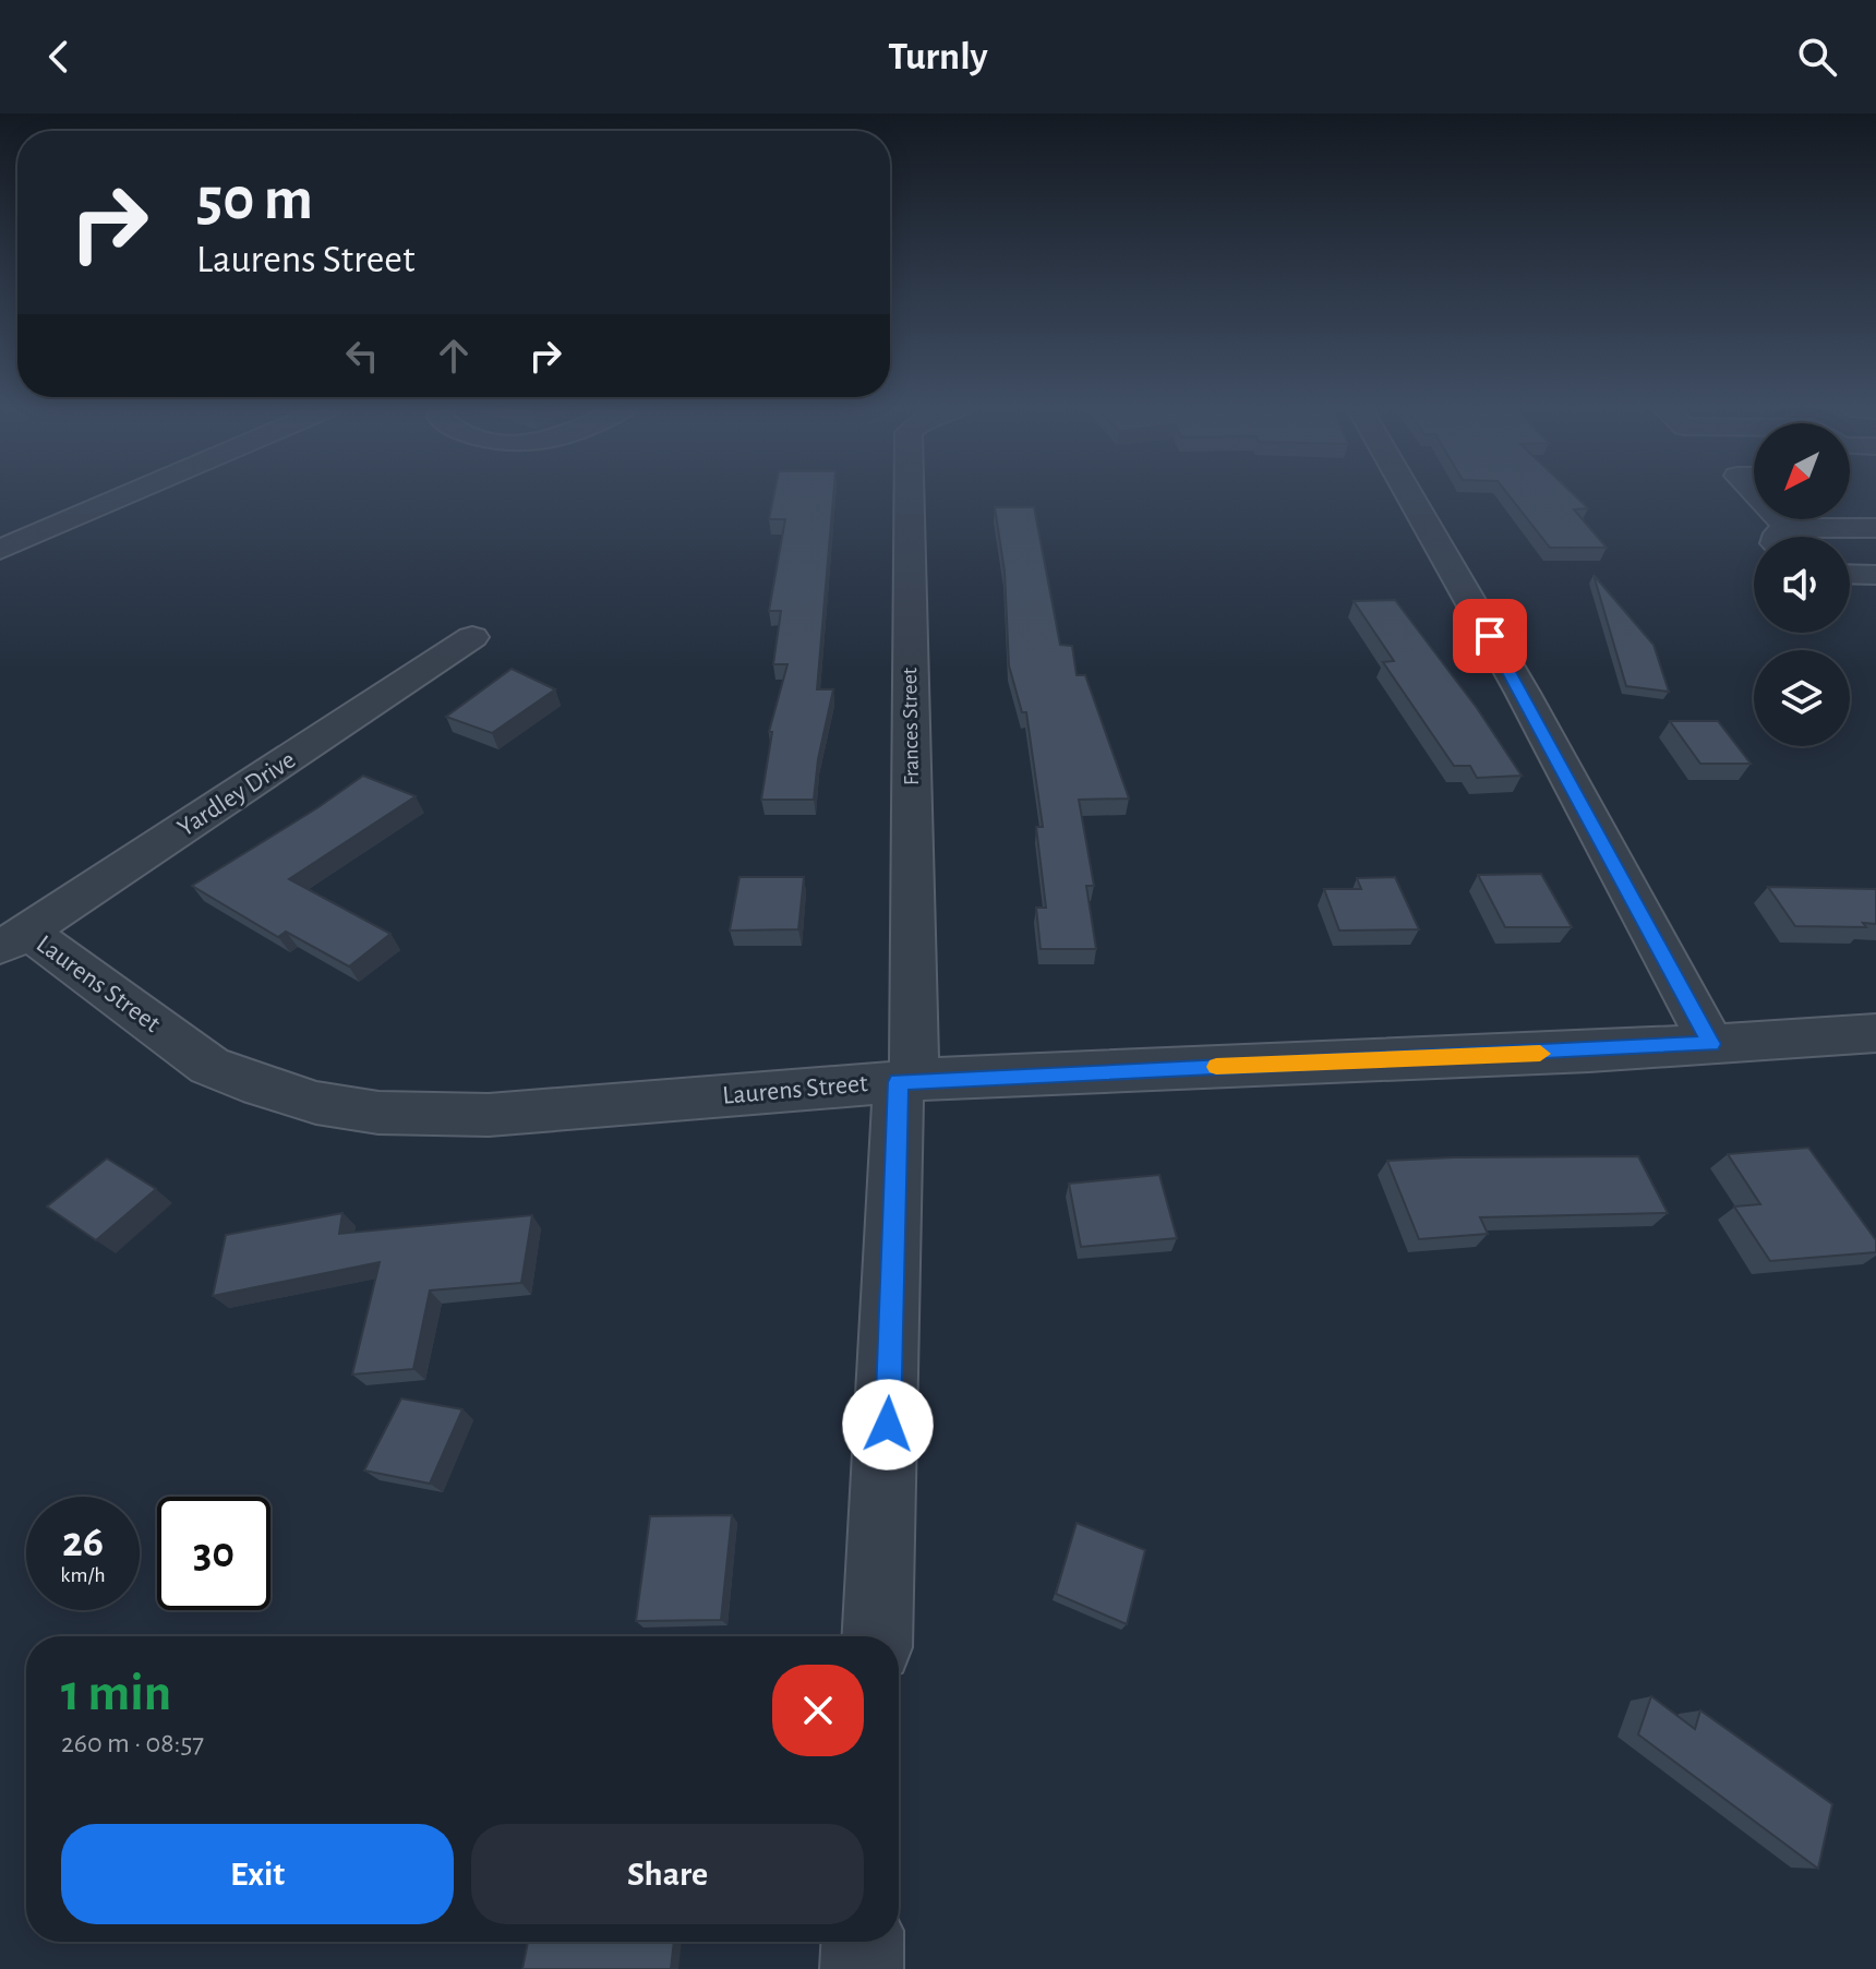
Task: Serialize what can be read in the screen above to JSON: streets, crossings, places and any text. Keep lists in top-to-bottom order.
{
  "streets": {
    "street": ["Frances Street", "Yardley Drive", "Laurens Street"]
  },
  "crossings": [
    ["Frances Street", "Laurens Street"],
    ["Yardley Drive", "Laurens Street"]
  ],
  "north": "bottom left",
  "page": {
    "header": "Turnly",
    "turn": ["50 m", "Laurens Street"],
    "speed": "26 km/h",
    "limit": "30",
    "heading": ["1 min", "260 m · 08:57"],
    "buttons": ["Exit", "Share"]
  }
}
